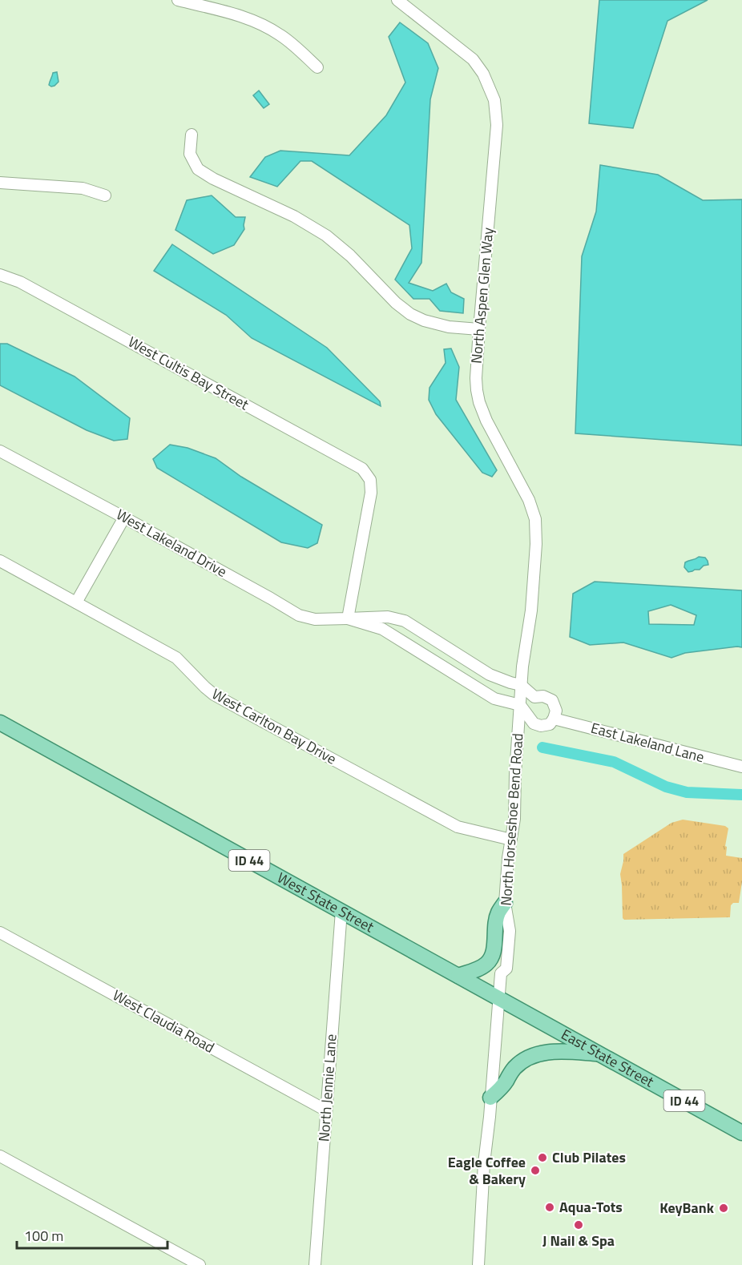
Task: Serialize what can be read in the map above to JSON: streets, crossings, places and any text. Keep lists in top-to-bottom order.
{
  "streets": {
    "main road": ["ID 44", "West State Street", "East State Street"],
    "street": [
      "North Aspen Glen Way",
      "West Cultis Bay Street",
      "West Lakeland Drive",
      "West Carlton Bay Drive",
      "East Lakeland Lane",
      "North Horseshoe Bend Road",
      "West Claudia Road",
      "North Jennie Lane"
    ]
  },
  "crossings": [
    ["North Aspen Glen Way", "North Horseshoe Bend Road"],
    ["West Cultis Bay Street", "West Lakeland Drive"],
    ["West Lakeland Drive", "East Lakeland Lane"],
    ["West Lakeland Drive", "North Horseshoe Bend Road"],
    ["West Carlton Bay Drive", "North Horseshoe Bend Road"],
    ["East Lakeland Lane", "North Horseshoe Bend Road"],
    ["North Horseshoe Bend Road", "West State Street"],
    ["North Horseshoe Bend Road", "East State Street"],
    ["West State Street", "East State Street"],
    ["West State Street", "North Jennie Lane"],
    ["West Claudia Road", "North Jennie Lane"]
  ],
  "places": [
    "Club Pilates",
    "Eagle Coffee & Bakery",
    "Aqua-Tots",
    "KeyBank",
    "J Nail & Spa"
  ],
  "scale_bar": "100 m"
}
